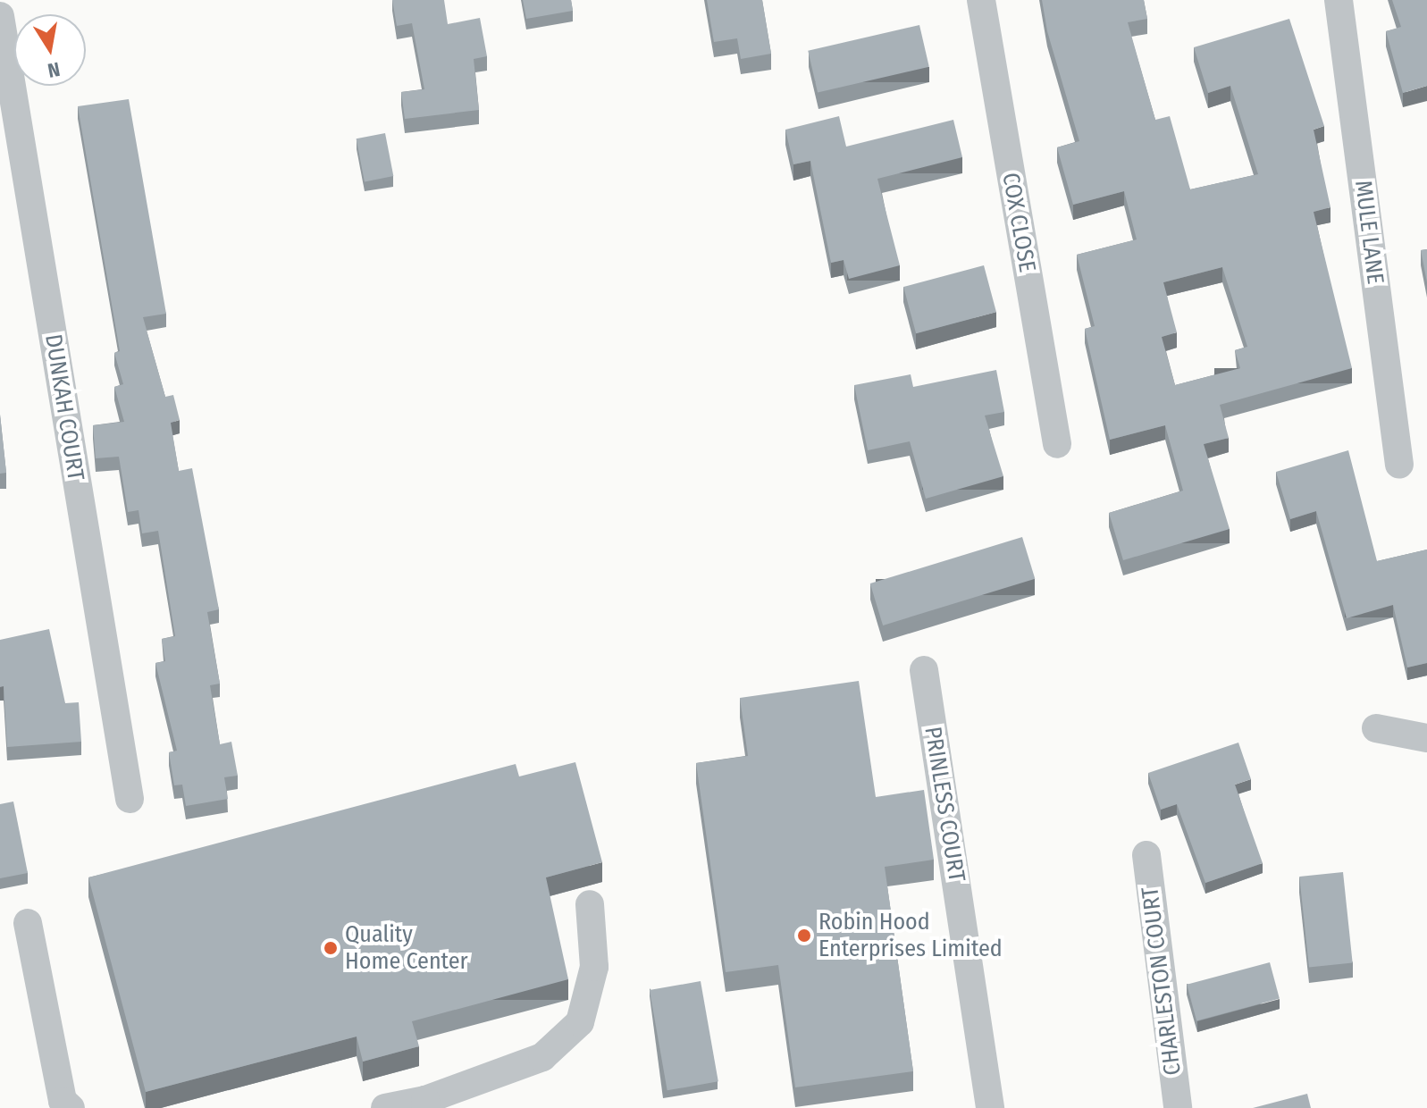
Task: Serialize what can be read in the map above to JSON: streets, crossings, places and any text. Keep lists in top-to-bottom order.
{
  "streets": {
    "street": [
      "COX CLOSE",
      "MULE LANE",
      "DUNKAH COURT",
      "PRINLESS COURT",
      "CHARLESTON COURT"
    ]
  },
  "places": ["Robin Hood Enterprises Limited", "Quality Home Center"],
  "north": "bottom"
}
